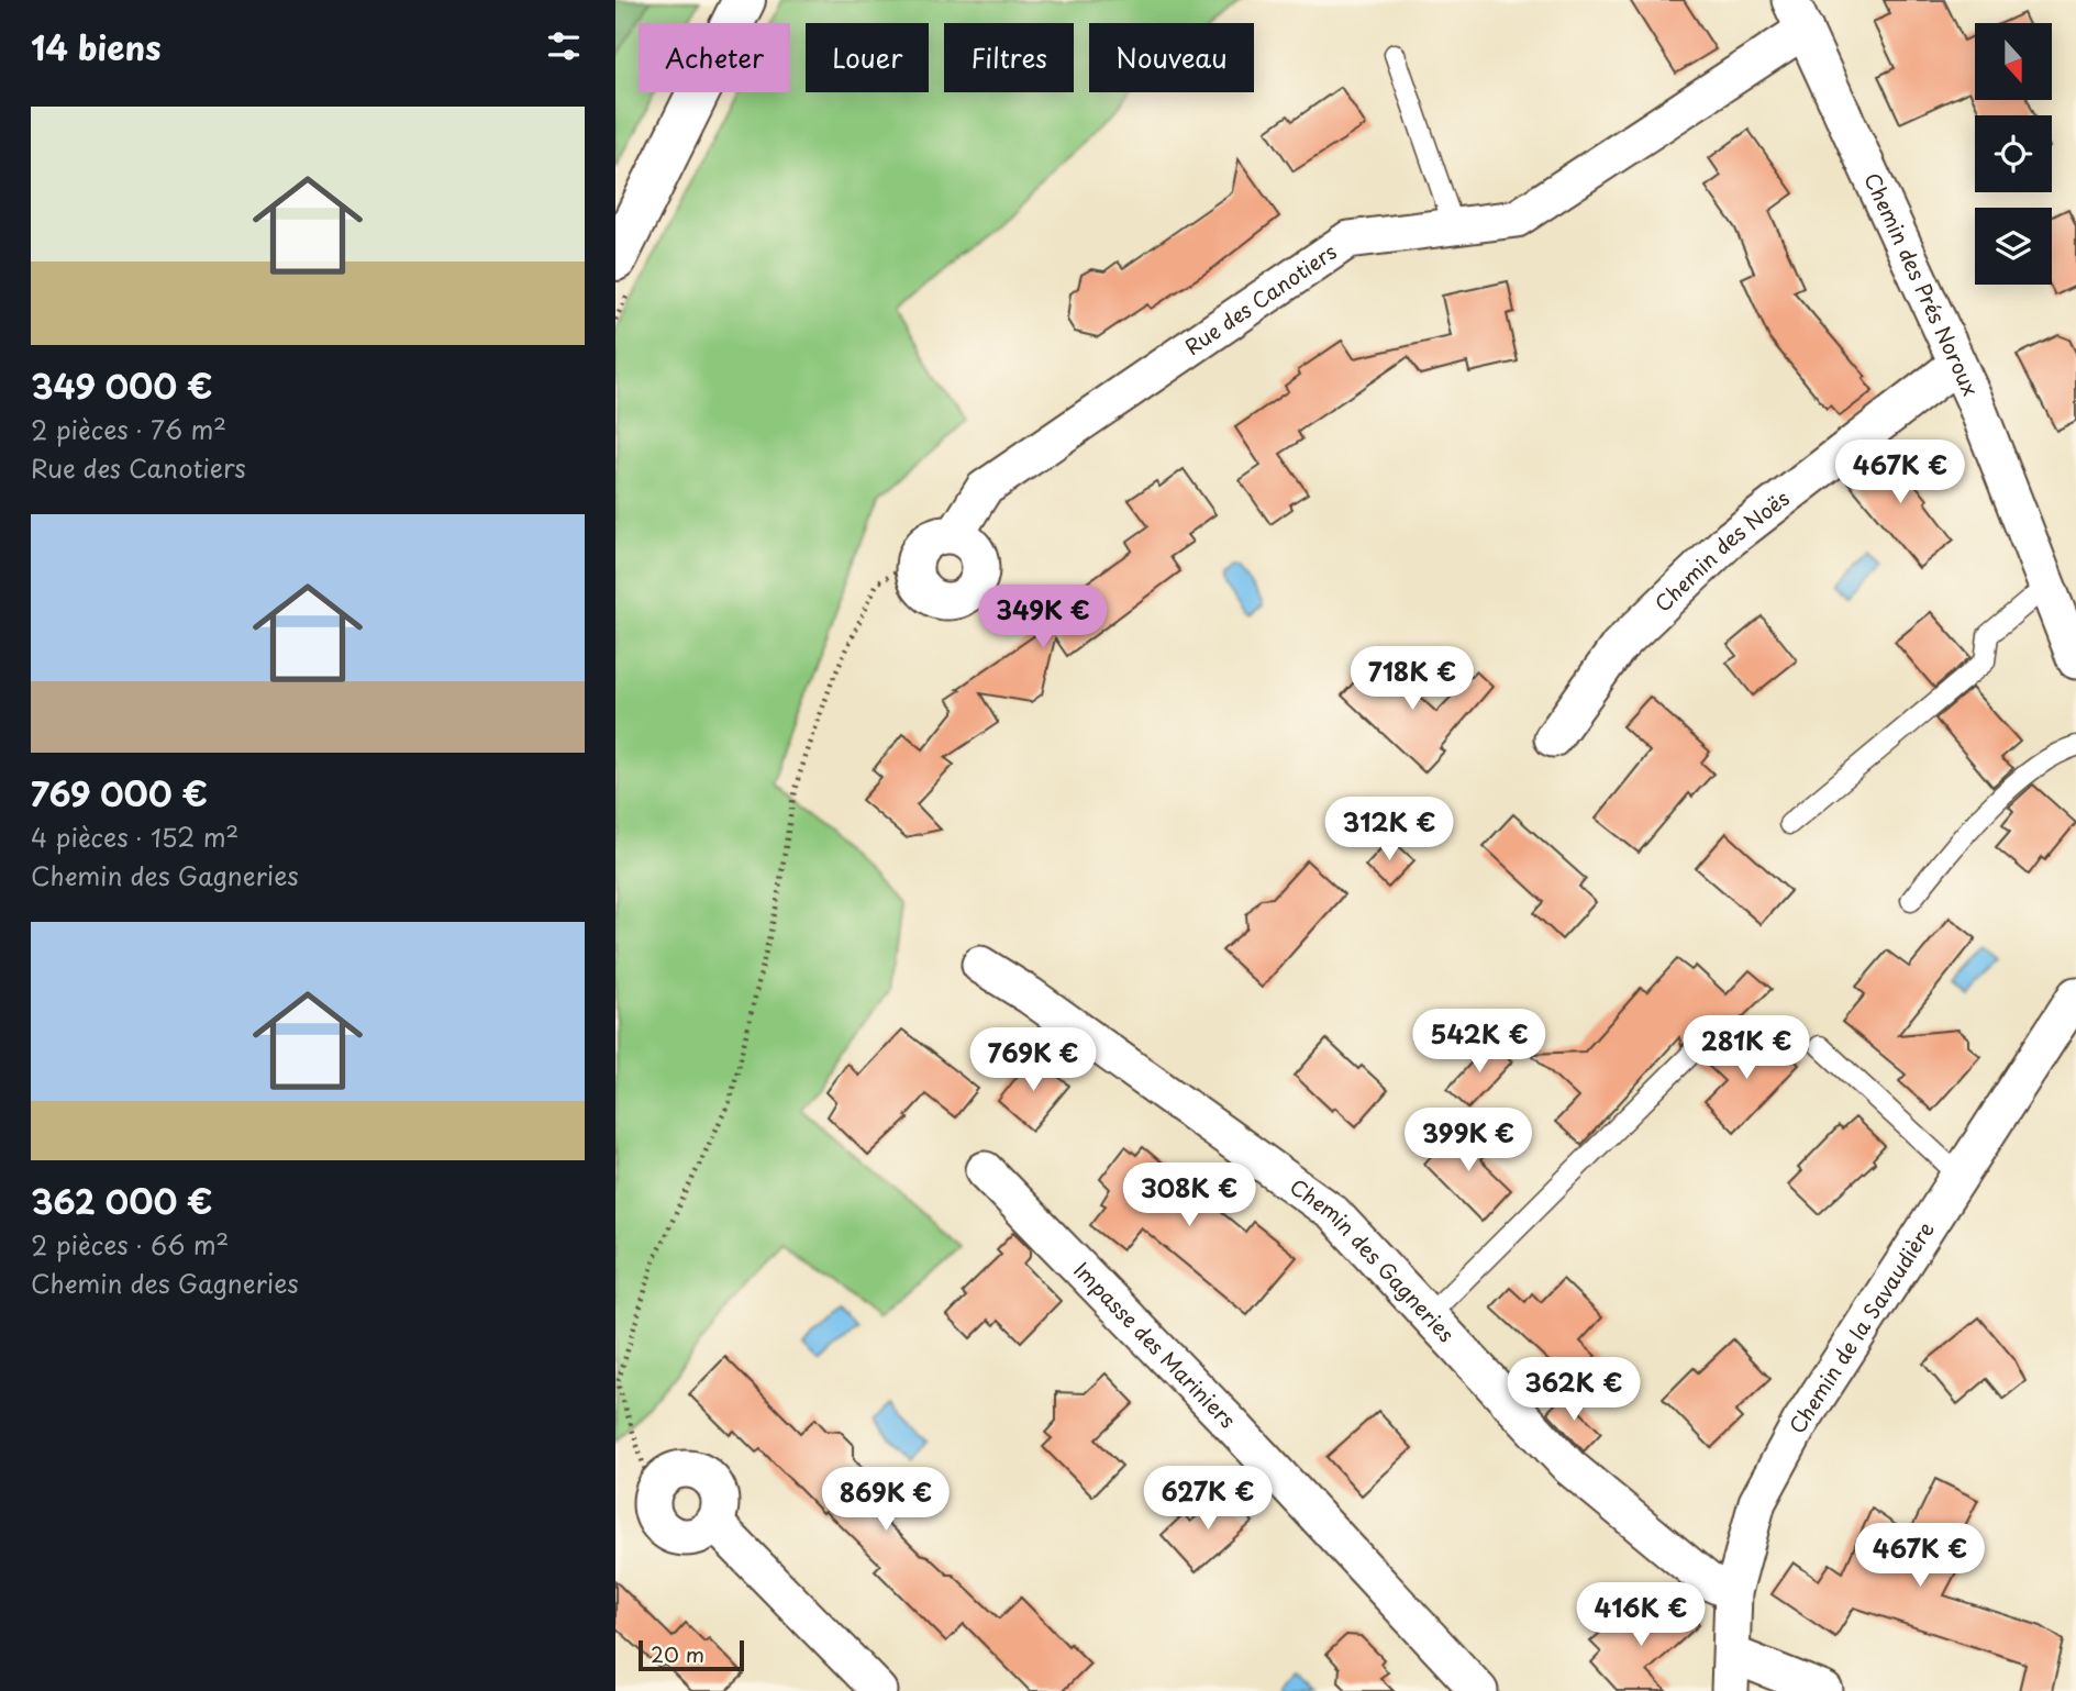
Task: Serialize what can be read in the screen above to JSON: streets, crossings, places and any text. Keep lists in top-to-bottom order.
{
  "streets": {
    "street": [
      "Chemin des Prés Noroux",
      "Rue des Canotiers",
      "Chemin des Noës",
      "Chemin des Gagneries",
      "Chemin de la Savaudière",
      "Impasse des Mariniers"
    ]
  },
  "crossings": [
    ["Chemin des Prés Noroux", "Rue des Canotiers"],
    ["Chemin des Prés Noroux", "Chemin des Noës"],
    ["Chemin des Gagneries", "Chemin de la Savaudière"]
  ],
  "scale_bar": "20 m",
  "north": "bottom",
  "page": {
    "heading": "14 biens",
    "chip": [
      "Acheter",
      "Louer",
      "Filtres",
      "Nouveau"
    ],
    "list": [
      {
        "name": "349 000 €",
        "note": "2 pièces · 76 m² · Rue des Canotiers"
      },
      {
        "name": "769 000 €",
        "note": "4 pièces · 152 m² · Chemin des Gagneries"
      },
      {
        "name": "362 000 €",
        "note": "2 pièces · 66 m² · Chemin des Gagneries"
      }
    ],
    "price": [
      "467K €",
      "349K €",
      "718K €",
      "312K €",
      "542K €",
      "281K €",
      "769K €",
      "399K €",
      "308K €",
      "362K €",
      "627K €",
      "869K €",
      "467K €",
      "416K €"
    ],
    "scale": "20 m"
  }
}
